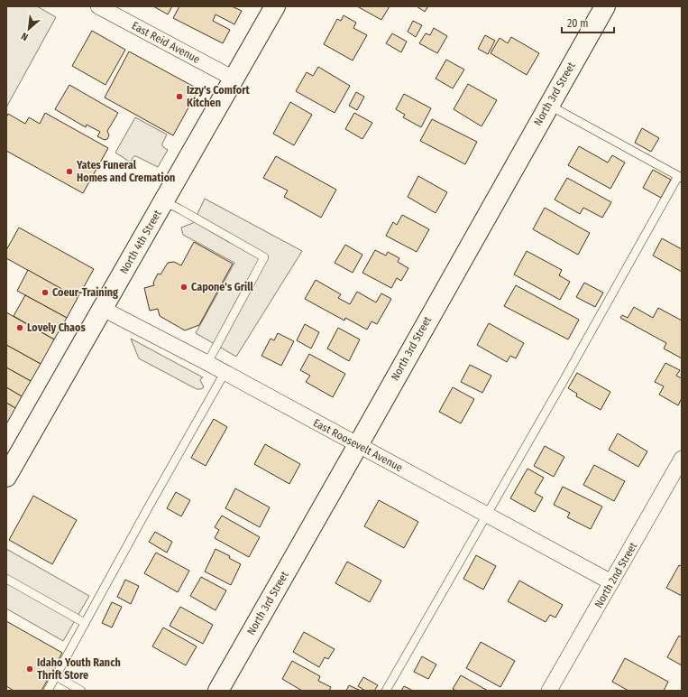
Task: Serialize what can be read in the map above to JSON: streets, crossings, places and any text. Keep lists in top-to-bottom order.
{
  "streets": {
    "main road": ["North 3rd Street", "North 4th Street"],
    "street": ["East Reid Avenue", "East Roosevelt Avenue", "North 2nd Street"]
  },
  "crossings": [
    ["East Reid Avenue", "North 4th Street"],
    ["North 3rd Street", "East Roosevelt Avenue"],
    ["North 4th Street", "East Roosevelt Avenue"],
    ["East Roosevelt Avenue", "North 2nd Street"]
  ],
  "places": [
    "Izzy's Comfort Kitchen",
    "Yates Funeral Homes and Cremation",
    "Capone's Grill",
    "Coeur-Training",
    "Lovely Chaos",
    "Idaho Youth Ranch Thrift Store"
  ],
  "scale_bar": "20 m",
  "north": "bottom left"
}
